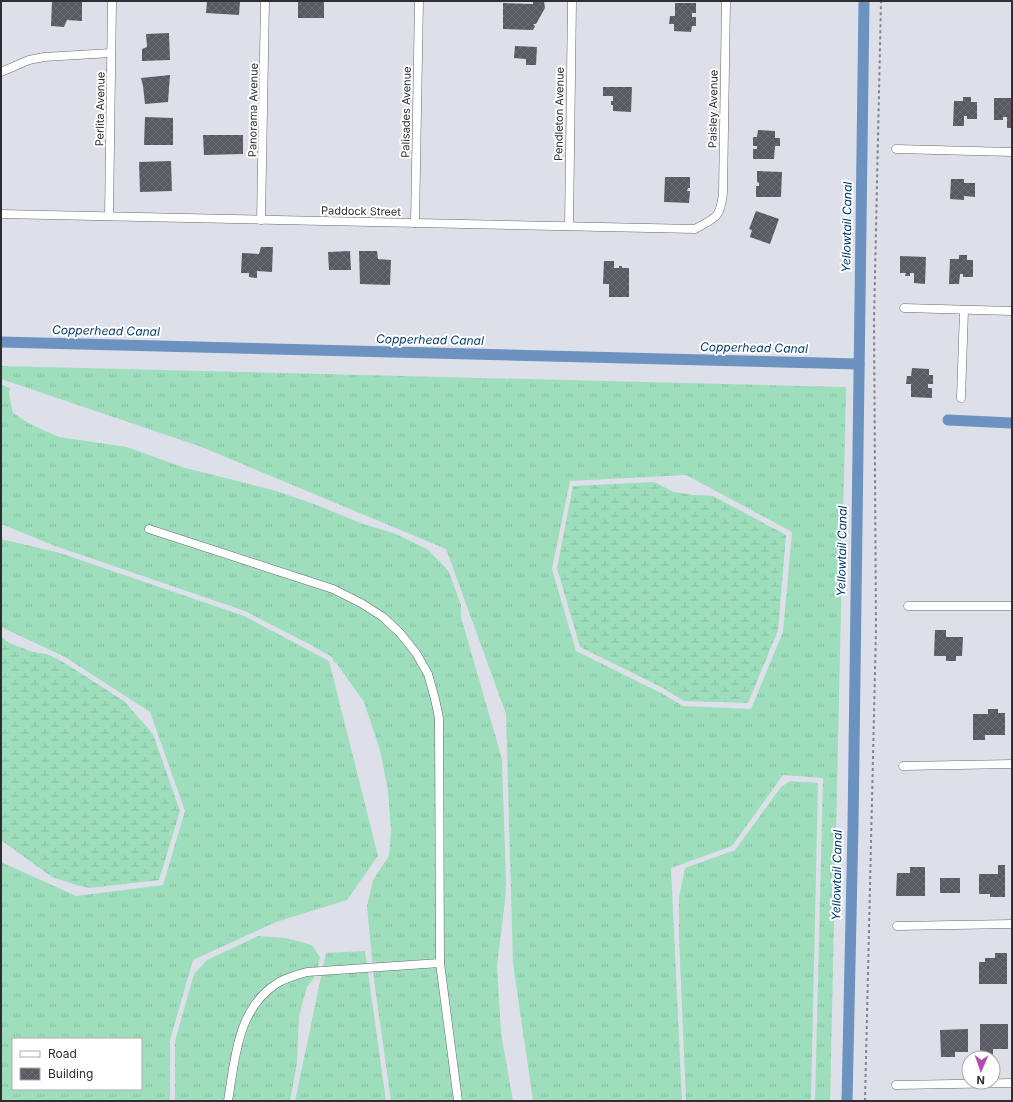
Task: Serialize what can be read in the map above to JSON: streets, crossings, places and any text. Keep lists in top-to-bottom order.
{
  "streets": {
    "street": [
      "Perlita Avenue",
      "Paisley Avenue",
      "Panorama Avenue",
      "Palisades Avenue",
      "Pendleton Avenue",
      "Paddock Street"
    ]
  },
  "crossings": [
    ["Perlita Avenue", "Paddock Street"],
    ["Paisley Avenue", "Paddock Street"],
    ["Panorama Avenue", "Paddock Street"],
    ["Palisades Avenue", "Paddock Street"],
    ["Pendleton Avenue", "Paddock Street"]
  ],
  "water": ["Yellowtail Canal", "Copperhead Canal"],
  "legend": ["Road", "Building"],
  "north": "bottom"
}
